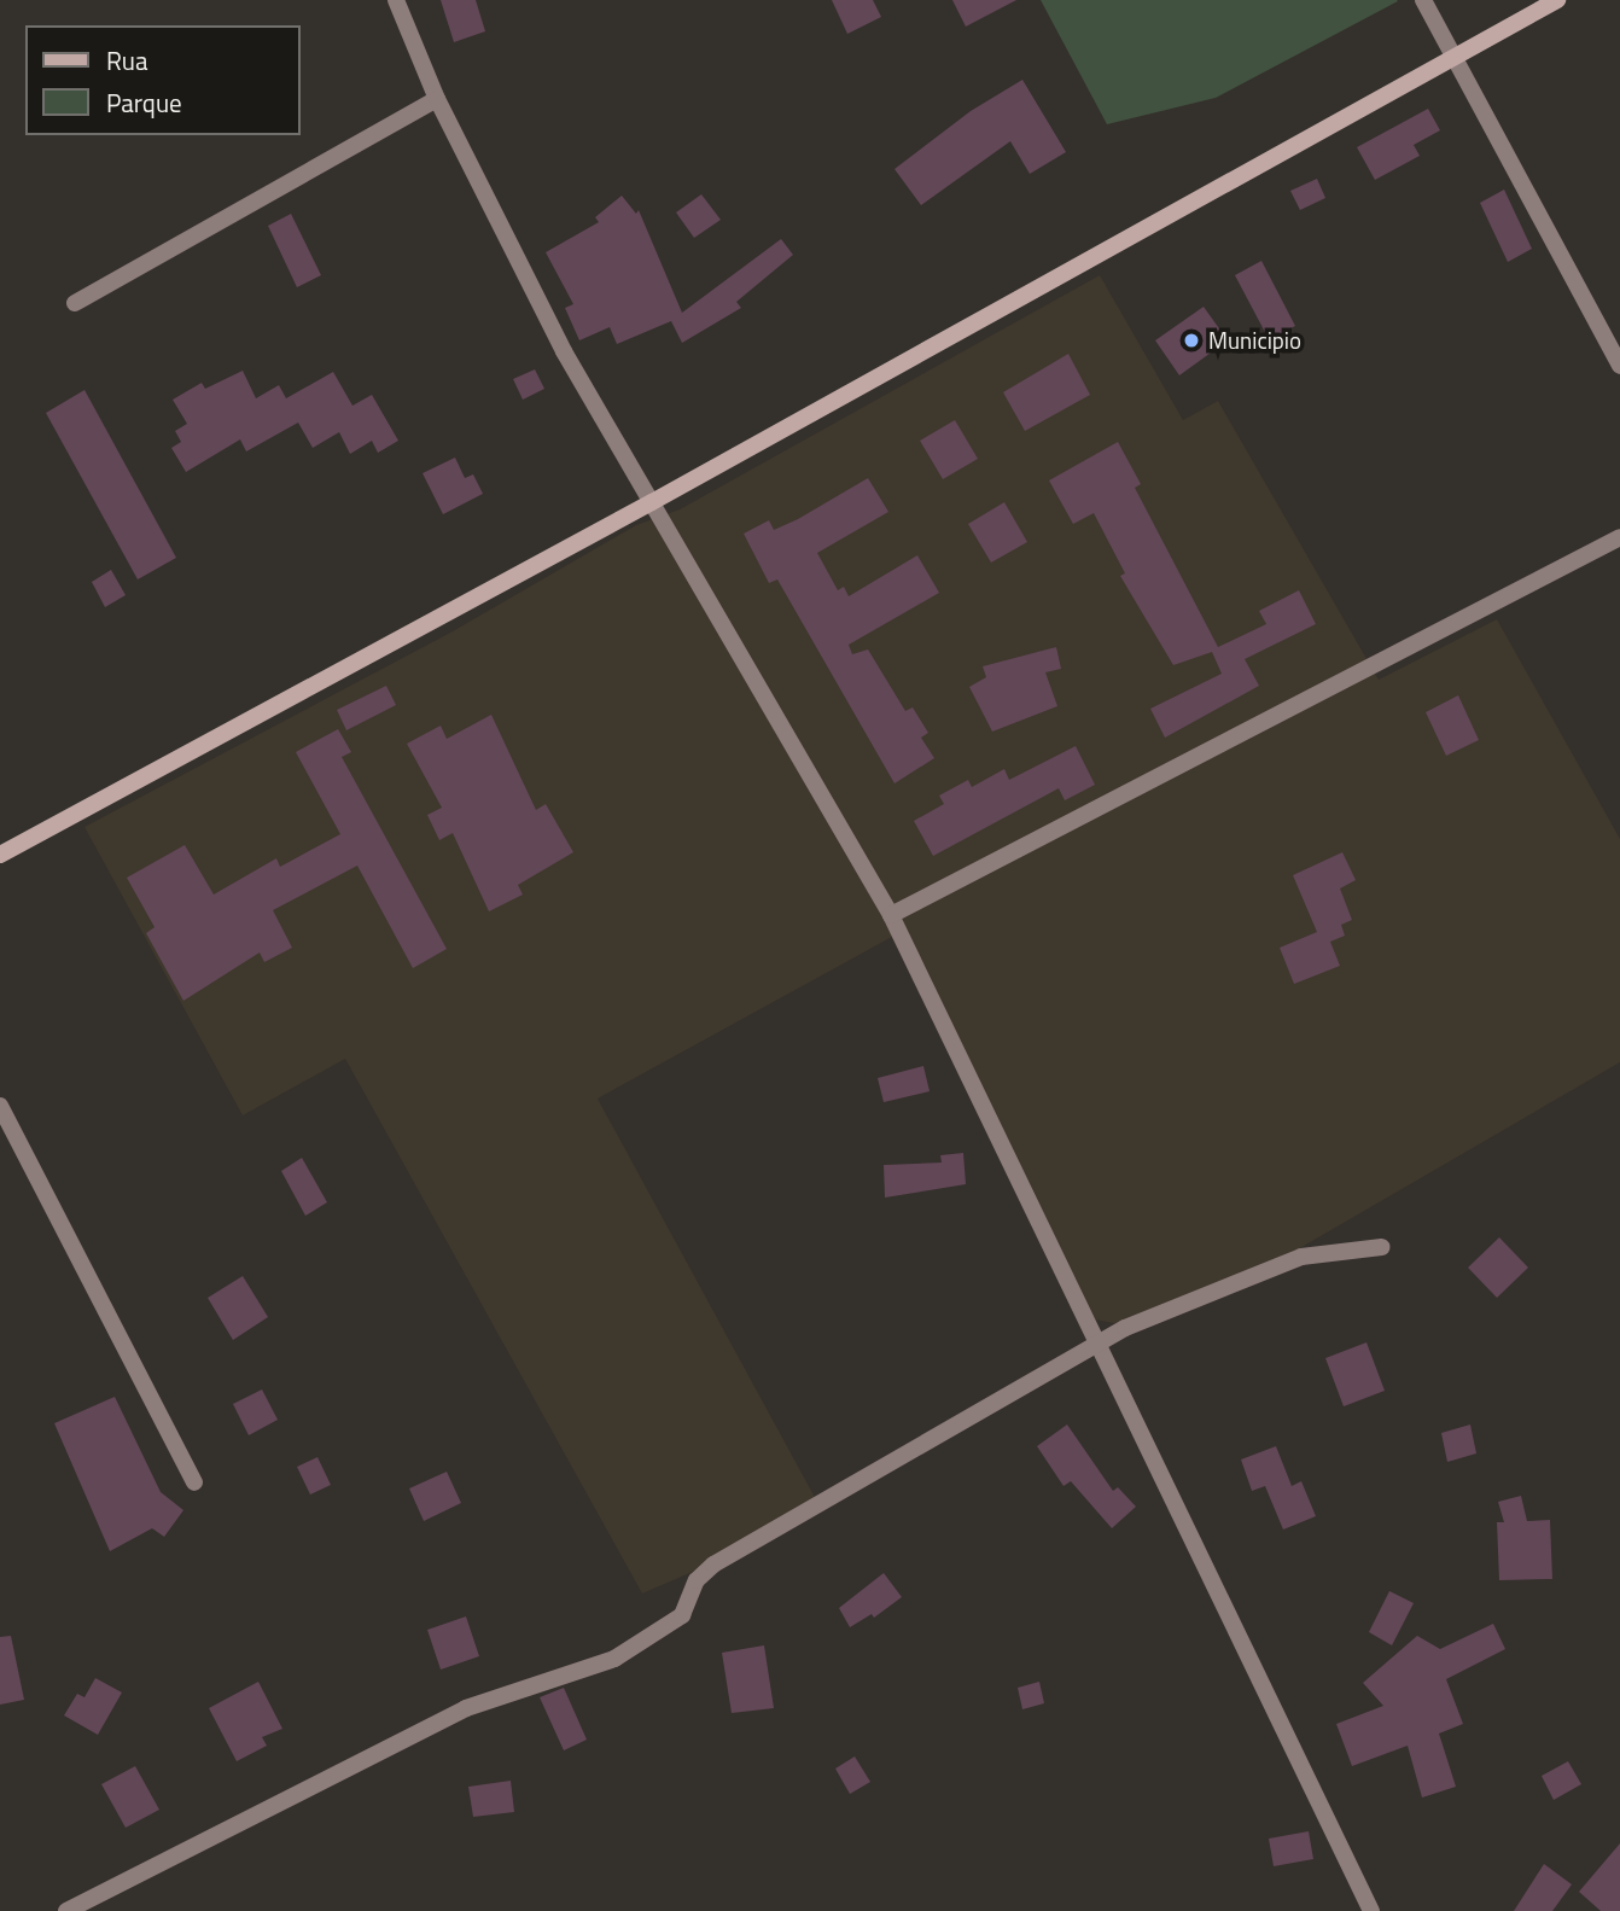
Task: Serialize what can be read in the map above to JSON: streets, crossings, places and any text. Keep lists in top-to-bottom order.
{
  "places": ["Municipio"],
  "legend": ["Rua", "Parque"]
}
